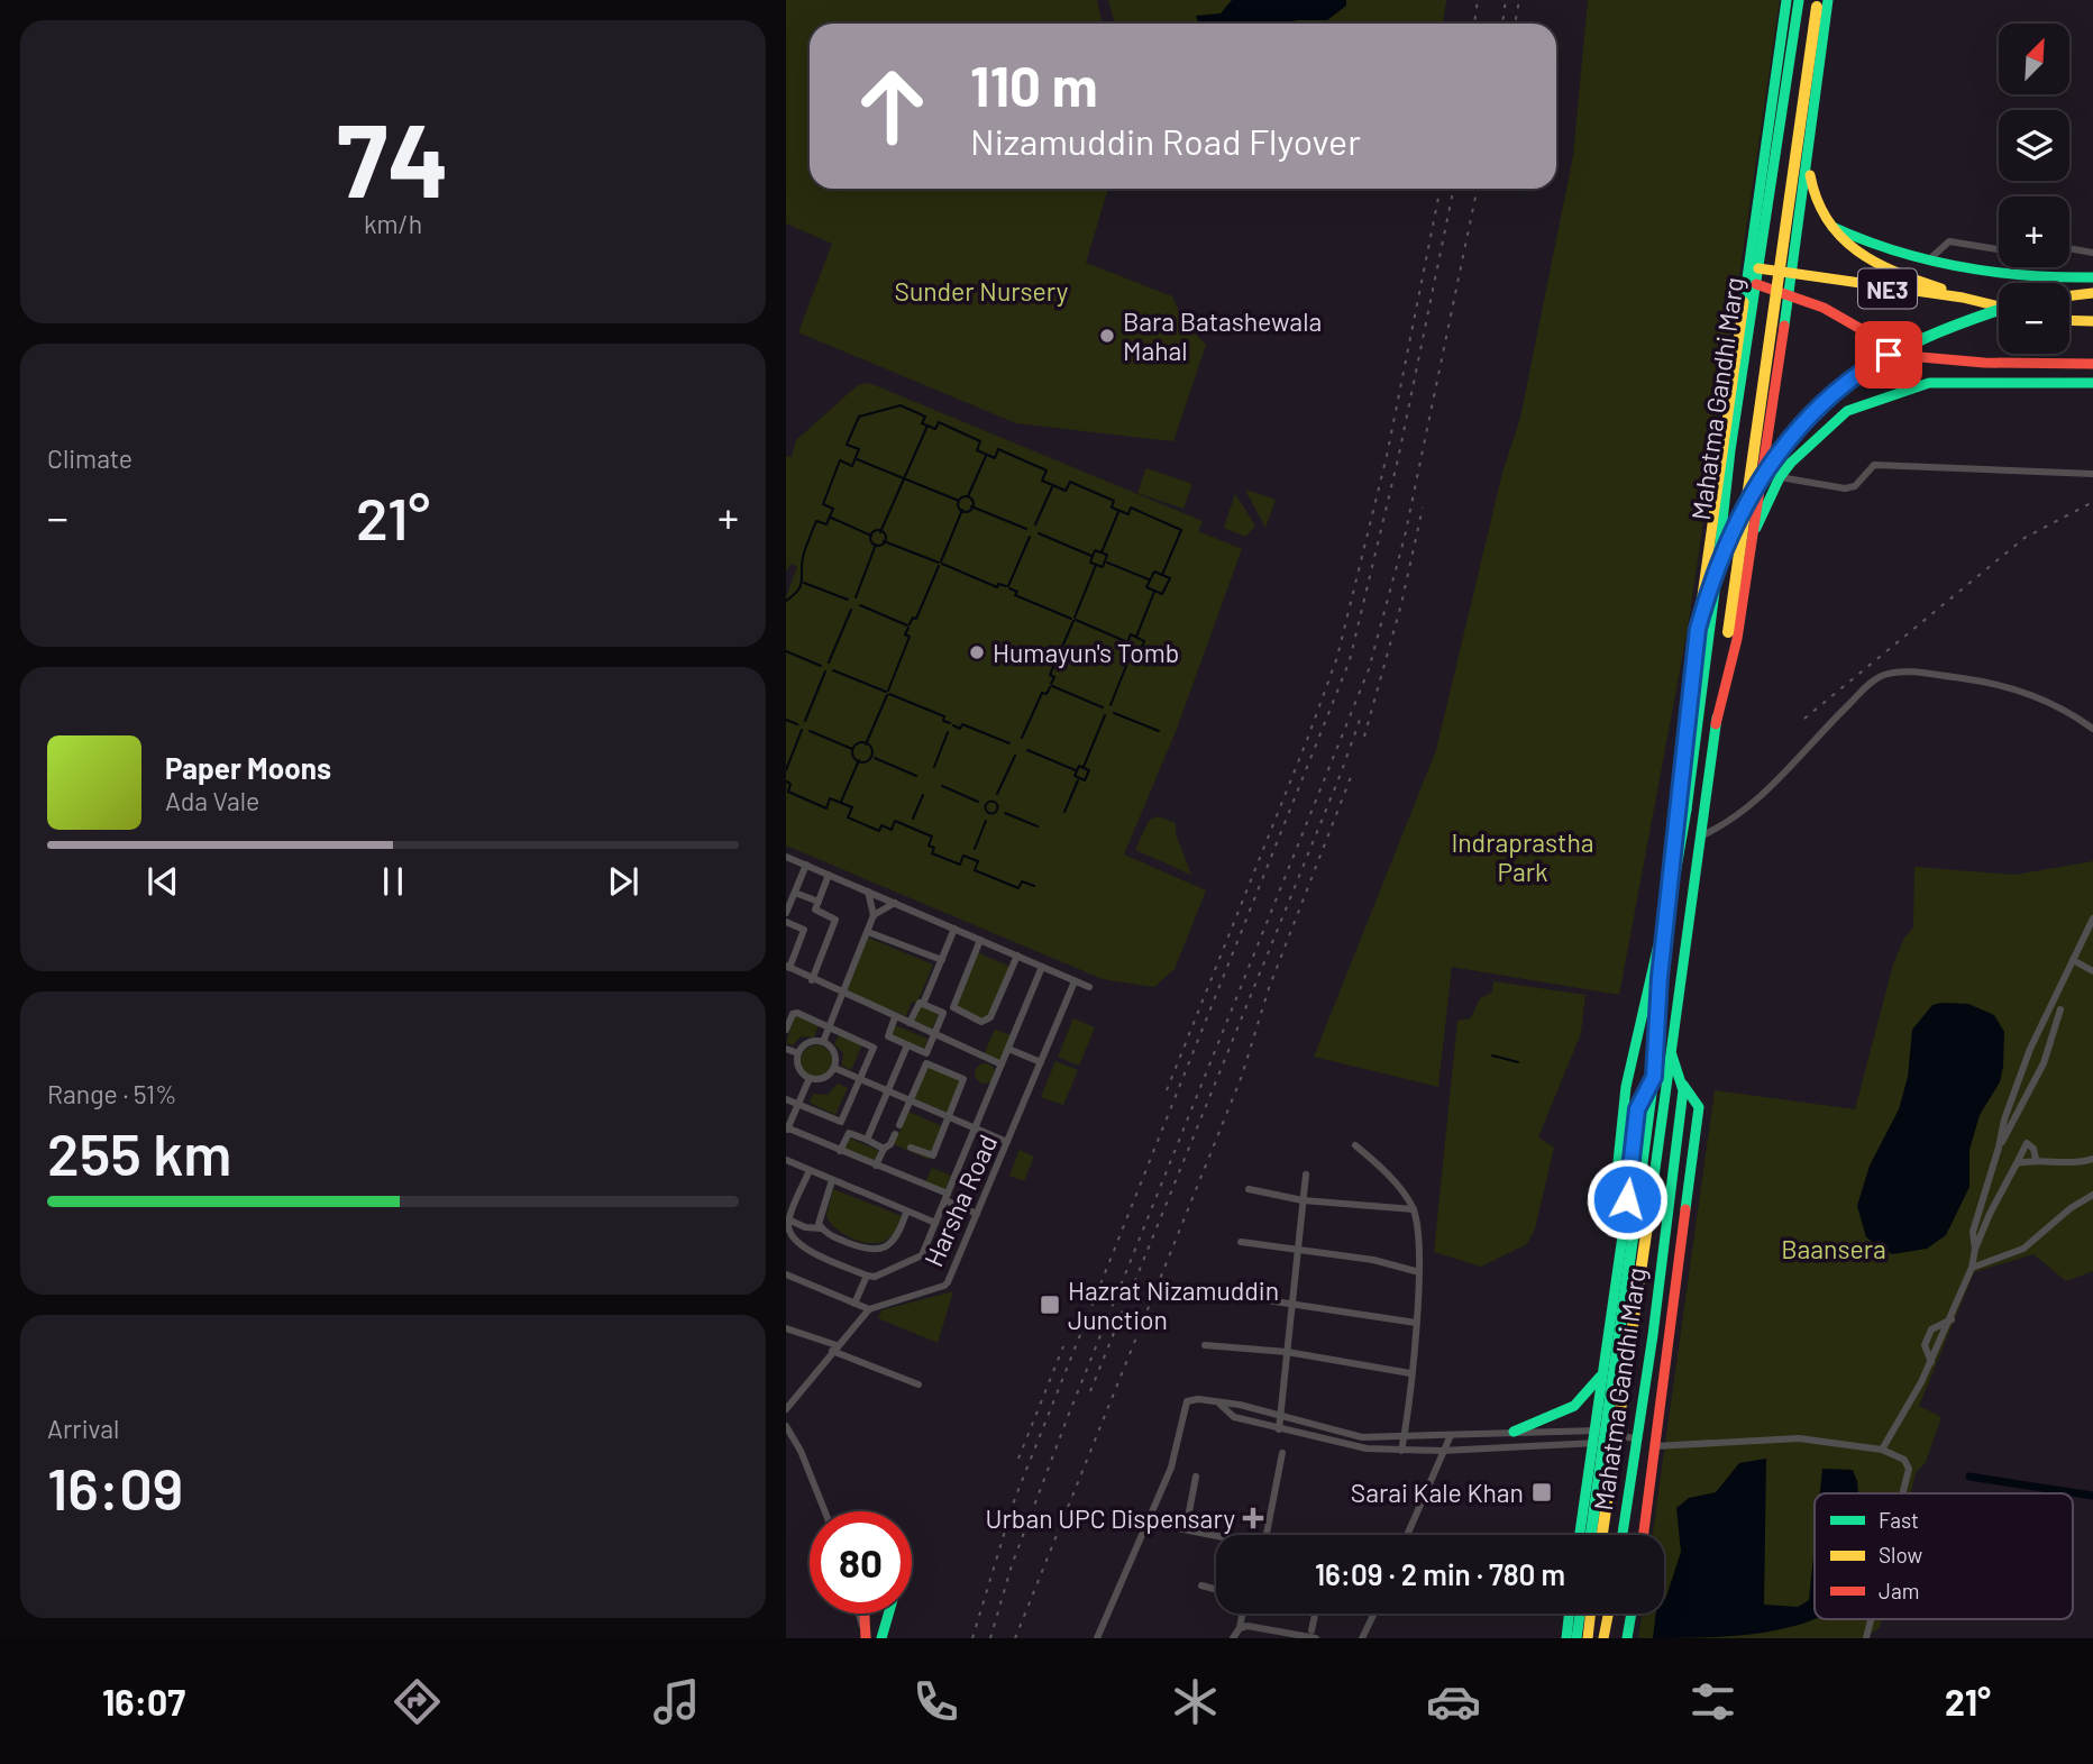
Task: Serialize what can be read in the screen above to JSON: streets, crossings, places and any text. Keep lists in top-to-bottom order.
{
  "streets": {
    "main road": ["NE3", "Mahatma Gandhi Marg"],
    "street": ["Harsha Road"]
  },
  "parks": ["Sunder Nursery", "Indraprastha Park", "Baansera"],
  "places": {
    "other": ["Bara Batashewala Mahal", "Humayun's Tomb"],
    "transit": ["Hazrat Nizamuddin Junction", "Sarai Kale Khan"],
    "health": ["Urban UPC Dispensary"]
  },
  "legend": ["Fast", "Slow", "Jam"],
  "north": "top right",
  "page": {
    "tile": [
      ["74", "km/h"],
      "Climate",
      ["Range · 51%", "255 km"],
      ["Arrival", "16:09"]
    ],
    "map_buttons": ["+", "−"],
    "turn": ["110 m", "Nizamuddin Road Flyover"],
    "heat": ["−", "21°", "+"],
    "song": ["Paper Moons", "Ada Vale"],
    "limit": "80",
    "trip": "16:09 · 2 min · 780 m",
    "tabs": ["16:07", "21°"]
  }
}
